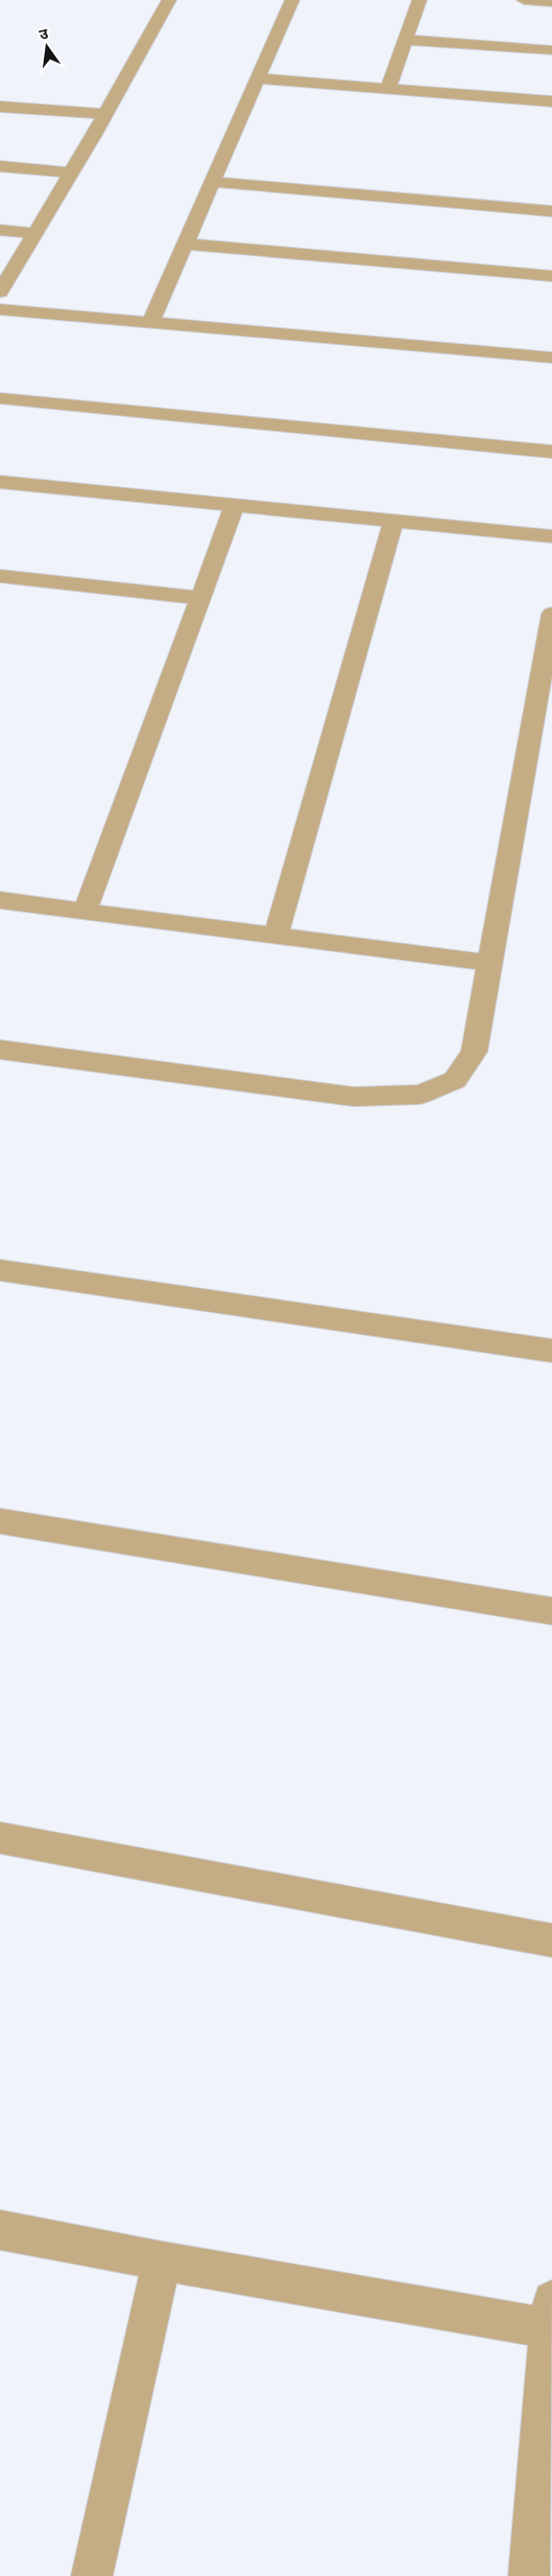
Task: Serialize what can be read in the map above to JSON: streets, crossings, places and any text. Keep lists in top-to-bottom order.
{
  "north": "top"
}
